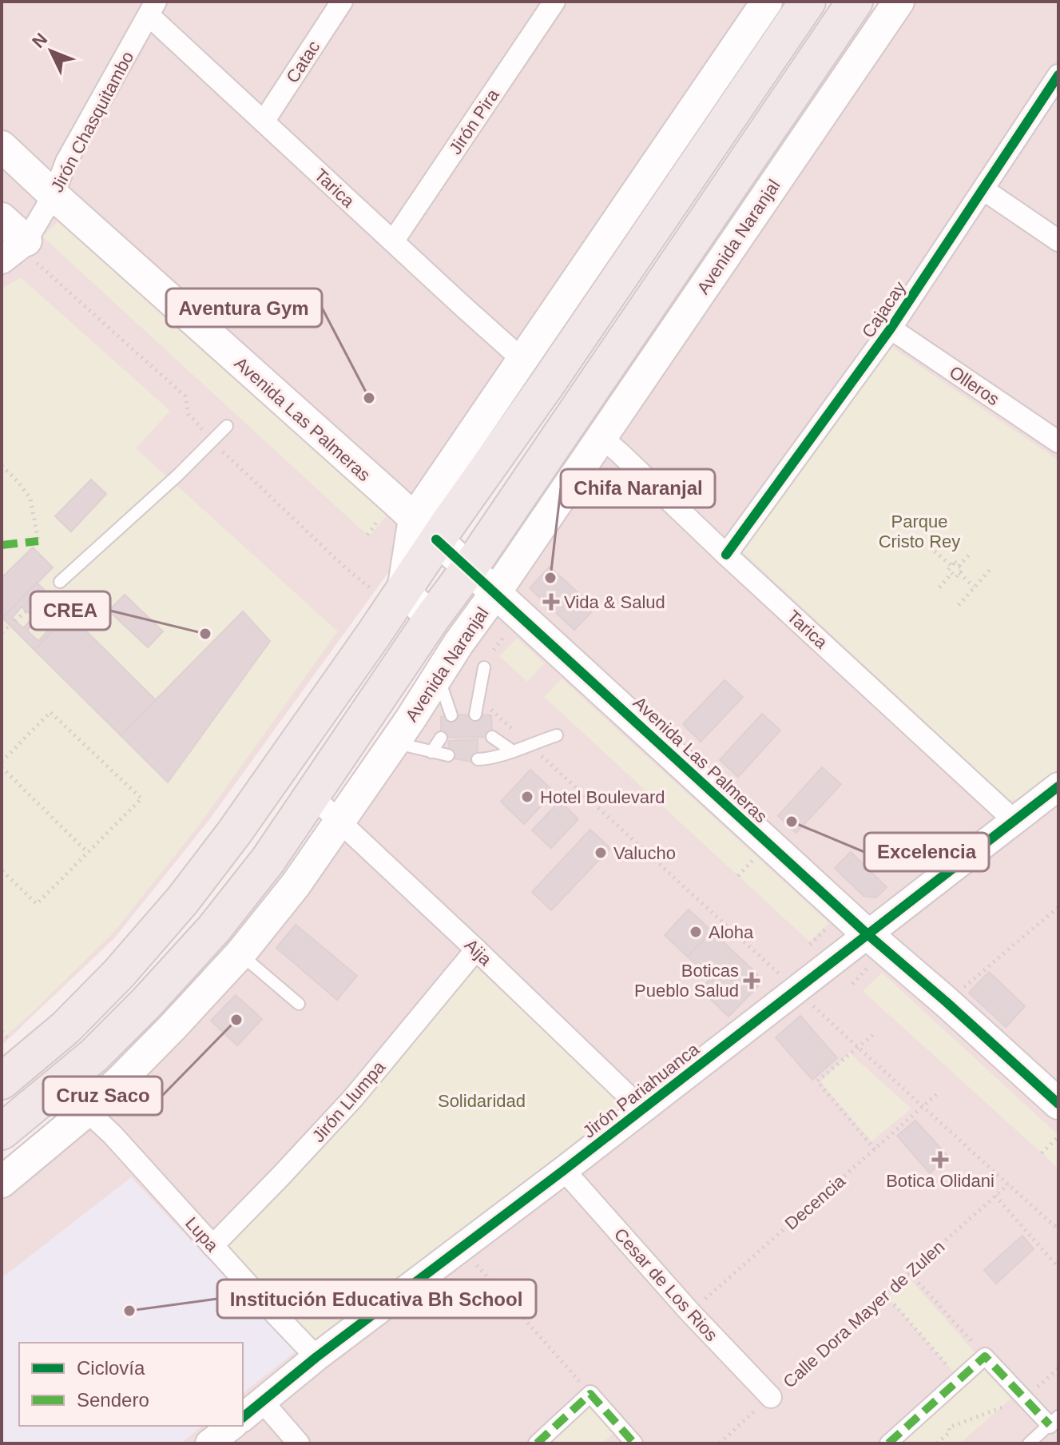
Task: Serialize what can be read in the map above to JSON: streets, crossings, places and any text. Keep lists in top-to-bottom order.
{
  "streets": {
    "highway": ["Avenida Naranjal"],
    "main road": ["Avenida Las Palmeras"],
    "street": [
      "Catac",
      "Jirón Chasquitambo",
      "Jirón Pira",
      "Tarica",
      "Cajacay",
      "Olleros",
      "Aija",
      "Jirón Pariahuanca",
      "Jirón Llumpa",
      "Lupa",
      "Cesar de Los Rios"
    ],
    "path": ["Decencia", "Calle Dora Mayer de Zulen"]
  },
  "crossings": [
    ["Catac", "Tarica"],
    ["Jirón Chasquitambo", "Tarica"],
    ["Jirón Chasquitambo", "Avenida Las Palmeras"],
    ["Jirón Pira", "Tarica"],
    ["Tarica", "Avenida Naranjal"],
    ["Tarica", "Cajacay"],
    ["Tarica", "Jirón Pariahuanca"],
    ["Avenida Naranjal", "Avenida Las Palmeras"],
    ["Avenida Naranjal", "Aija"],
    ["Avenida Naranjal", "Lupa"],
    ["Cajacay", "Olleros"],
    ["Avenida Las Palmeras", "Jirón Pariahuanca"],
    ["Aija", "Jirón Pariahuanca"],
    ["Aija", "Jirón Llumpa"],
    ["Jirón Pariahuanca", "Lupa"],
    ["Jirón Pariahuanca", "Cesar de Los Rios"],
    ["Jirón Llumpa", "Lupa"],
    ["Decencia", "Cesar de Los Rios"],
    ["Cesar de Los Rios", "Calle Dora Mayer de Zulen"]
  ],
  "parks": ["Parque Cristo Rey", "Solidaridad"],
  "places": {
    "other": [
      "Aventura Gym",
      "Chifa Naranjal",
      "CREA",
      "Hotel Boulevard",
      "Excelencia",
      "Valucho",
      "Aloha",
      "Cruz Saco",
      "Institución Educativa Bh School"
    ],
    "health": ["Vida & Salud", "Boticas Pueblo Salud", "Botica Olidani"]
  },
  "legend": ["Ciclovía", "Sendero"],
  "north": "top left"
}
